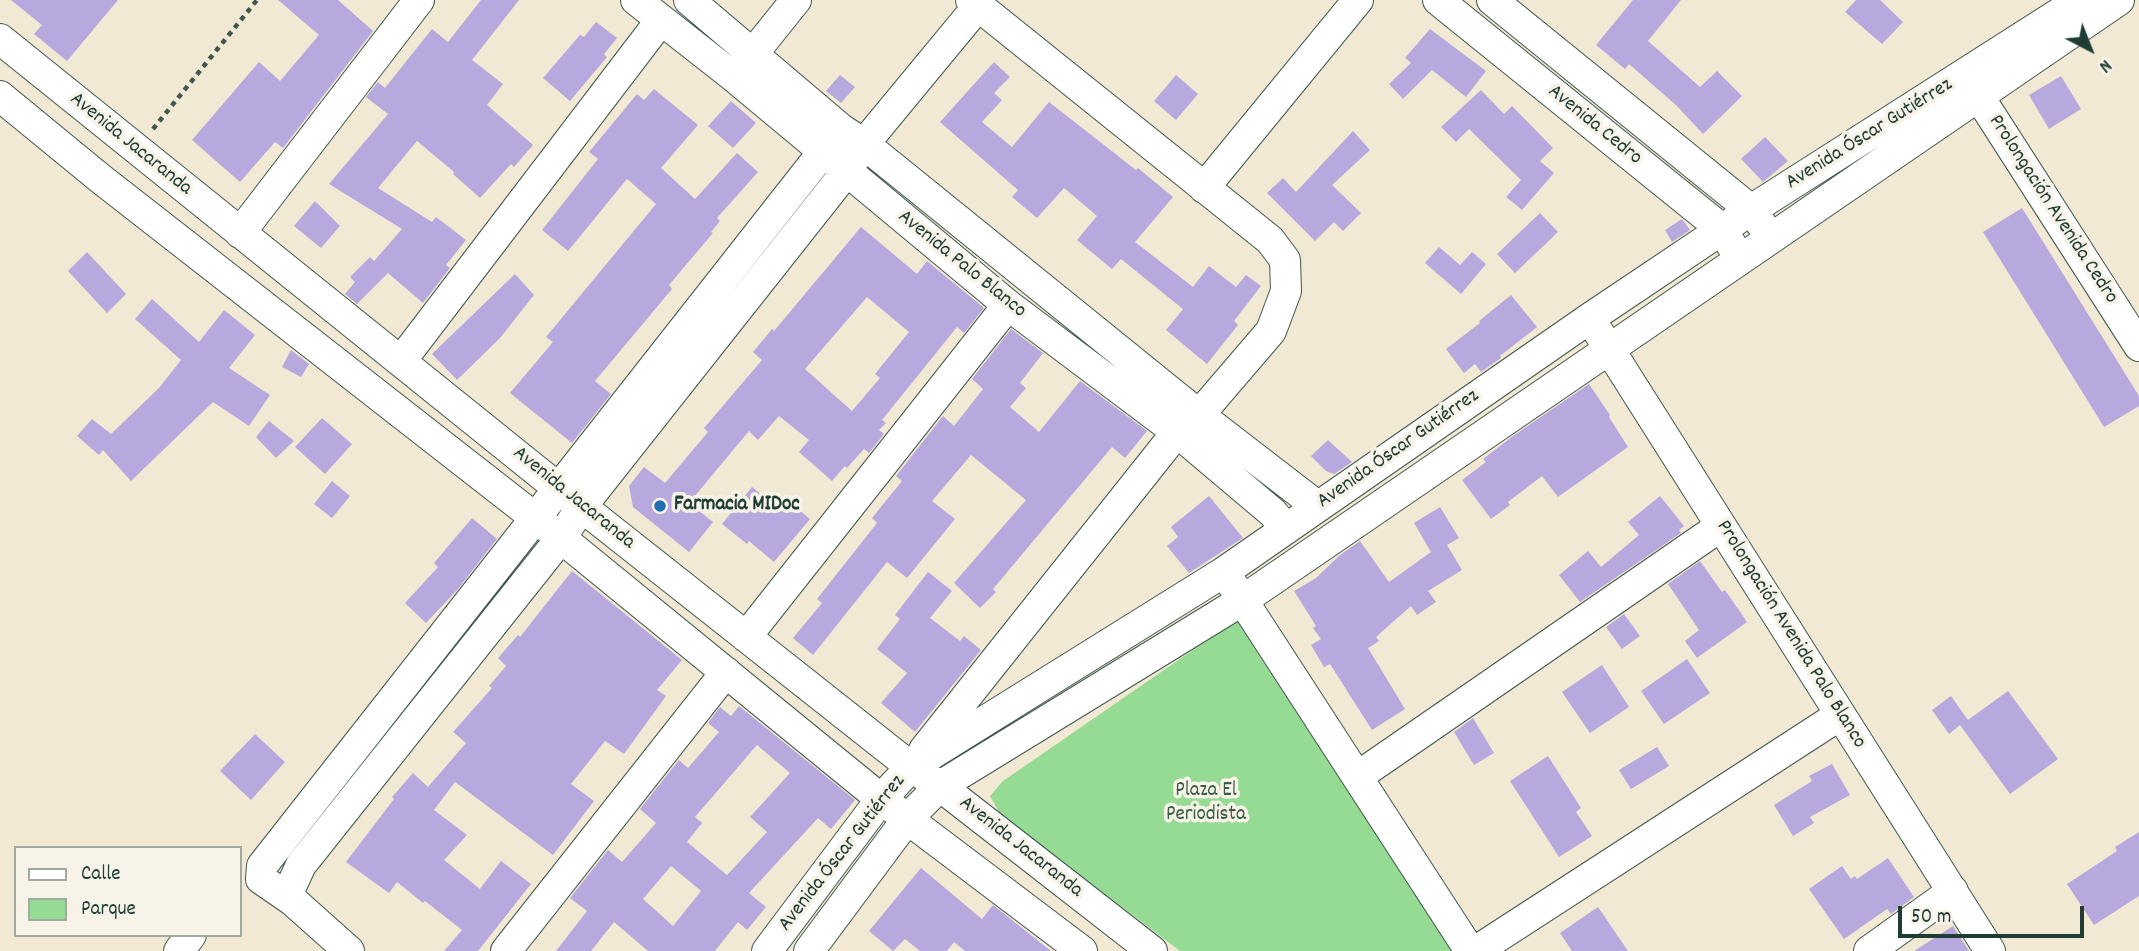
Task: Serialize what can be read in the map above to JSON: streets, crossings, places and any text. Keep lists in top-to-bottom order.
{
  "streets": {
    "street": [
      "Avenida Cedro",
      "Avenida Óscar Gutiérrez",
      "Avenida Jacaranda",
      "Prolongación Avenida Cedro",
      "Avenida Palo Blanco",
      "Prolongación Avenida Palo Blanco"
    ]
  },
  "crossings": [
    ["Avenida Cedro", "Avenida Óscar Gutiérrez"],
    ["Avenida Óscar Gutiérrez", "Avenida Jacaranda"],
    ["Avenida Óscar Gutiérrez", "Prolongación Avenida Cedro"],
    ["Avenida Óscar Gutiérrez", "Avenida Palo Blanco"],
    ["Avenida Óscar Gutiérrez", "Prolongación Avenida Palo Blanco"]
  ],
  "parks": ["Plaza El Periodista"],
  "places": ["Farmacia MIDoc"],
  "legend": ["Calle", "Parque"],
  "scale_bar": "50 m",
  "north": "bottom right"
}
